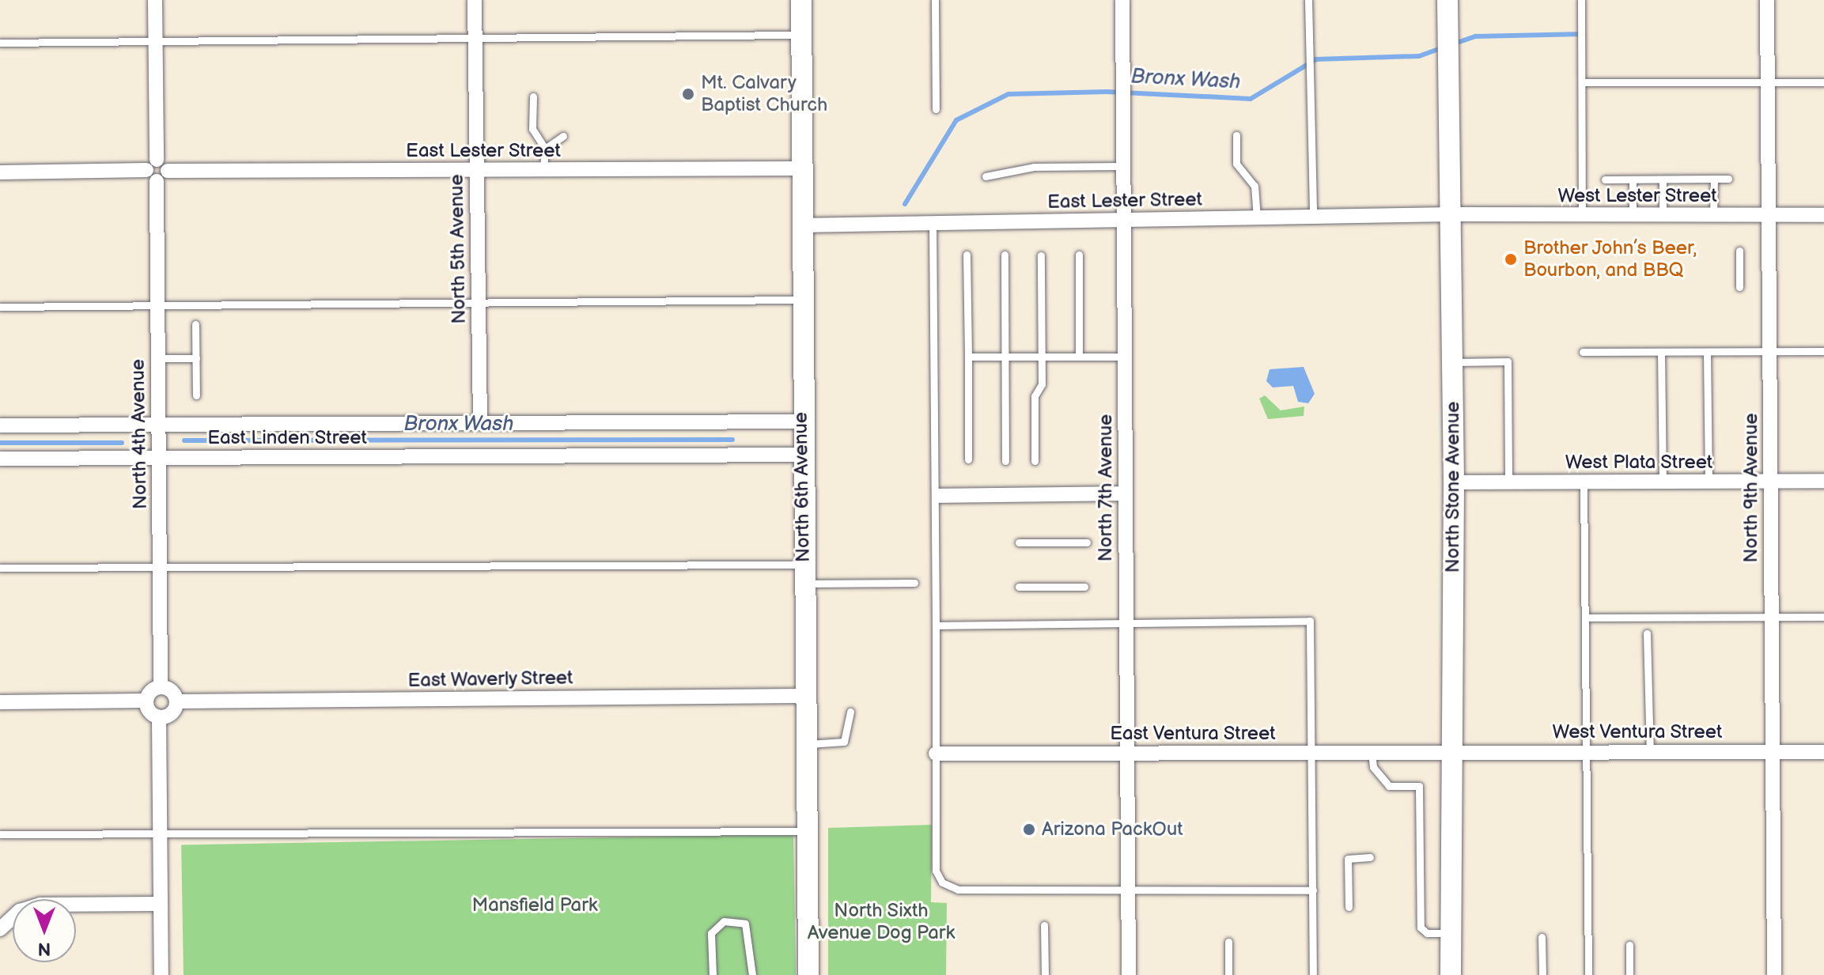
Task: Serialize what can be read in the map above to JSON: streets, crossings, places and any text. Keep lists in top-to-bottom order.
{
  "streets": {
    "main road": ["North 6th Avenue", "North Stone Avenue"],
    "street": [
      "East Lester Street",
      "West Lester Street",
      "North 5th Avenue",
      "North 4th Avenue",
      "East Linden Street",
      "West Plata Street",
      "North 7th Avenue",
      "North 9th Avenue",
      "East Waverly Street",
      "West Ventura Street",
      "East Ventura Street"
    ]
  },
  "crossings": [
    ["East Lester Street", "West Lester Street"],
    ["East Lester Street", "North 5th Avenue"],
    ["East Lester Street", "North 4th Avenue"],
    ["East Lester Street", "North 6th Avenue"],
    ["East Lester Street", "North Stone Avenue"],
    ["East Lester Street", "North 7th Avenue"],
    ["West Lester Street", "North Stone Avenue"],
    ["West Lester Street", "North 9th Avenue"],
    ["North 5th Avenue", "East Linden Street"],
    ["North 4th Avenue", "East Linden Street"],
    ["North 4th Avenue", "East Waverly Street"],
    ["East Linden Street", "North 6th Avenue"],
    ["West Plata Street", "North Stone Avenue"],
    ["West Plata Street", "North 9th Avenue"],
    ["North 6th Avenue", "East Waverly Street"],
    ["North Stone Avenue", "West Ventura Street"],
    ["North Stone Avenue", "East Ventura Street"],
    ["North 7th Avenue", "East Ventura Street"],
    ["North 9th Avenue", "West Ventura Street"],
    ["West Ventura Street", "East Ventura Street"]
  ],
  "water": ["Bronx Wash"],
  "parks": ["Mansfield Park", "North Sixth Avenue Dog Park"],
  "places": ["Mt. Calvary Baptist Church", "Brother John’s Beer, Bourbon, and BBQ", "Arizona PackOut"],
  "north": "bottom"
}
